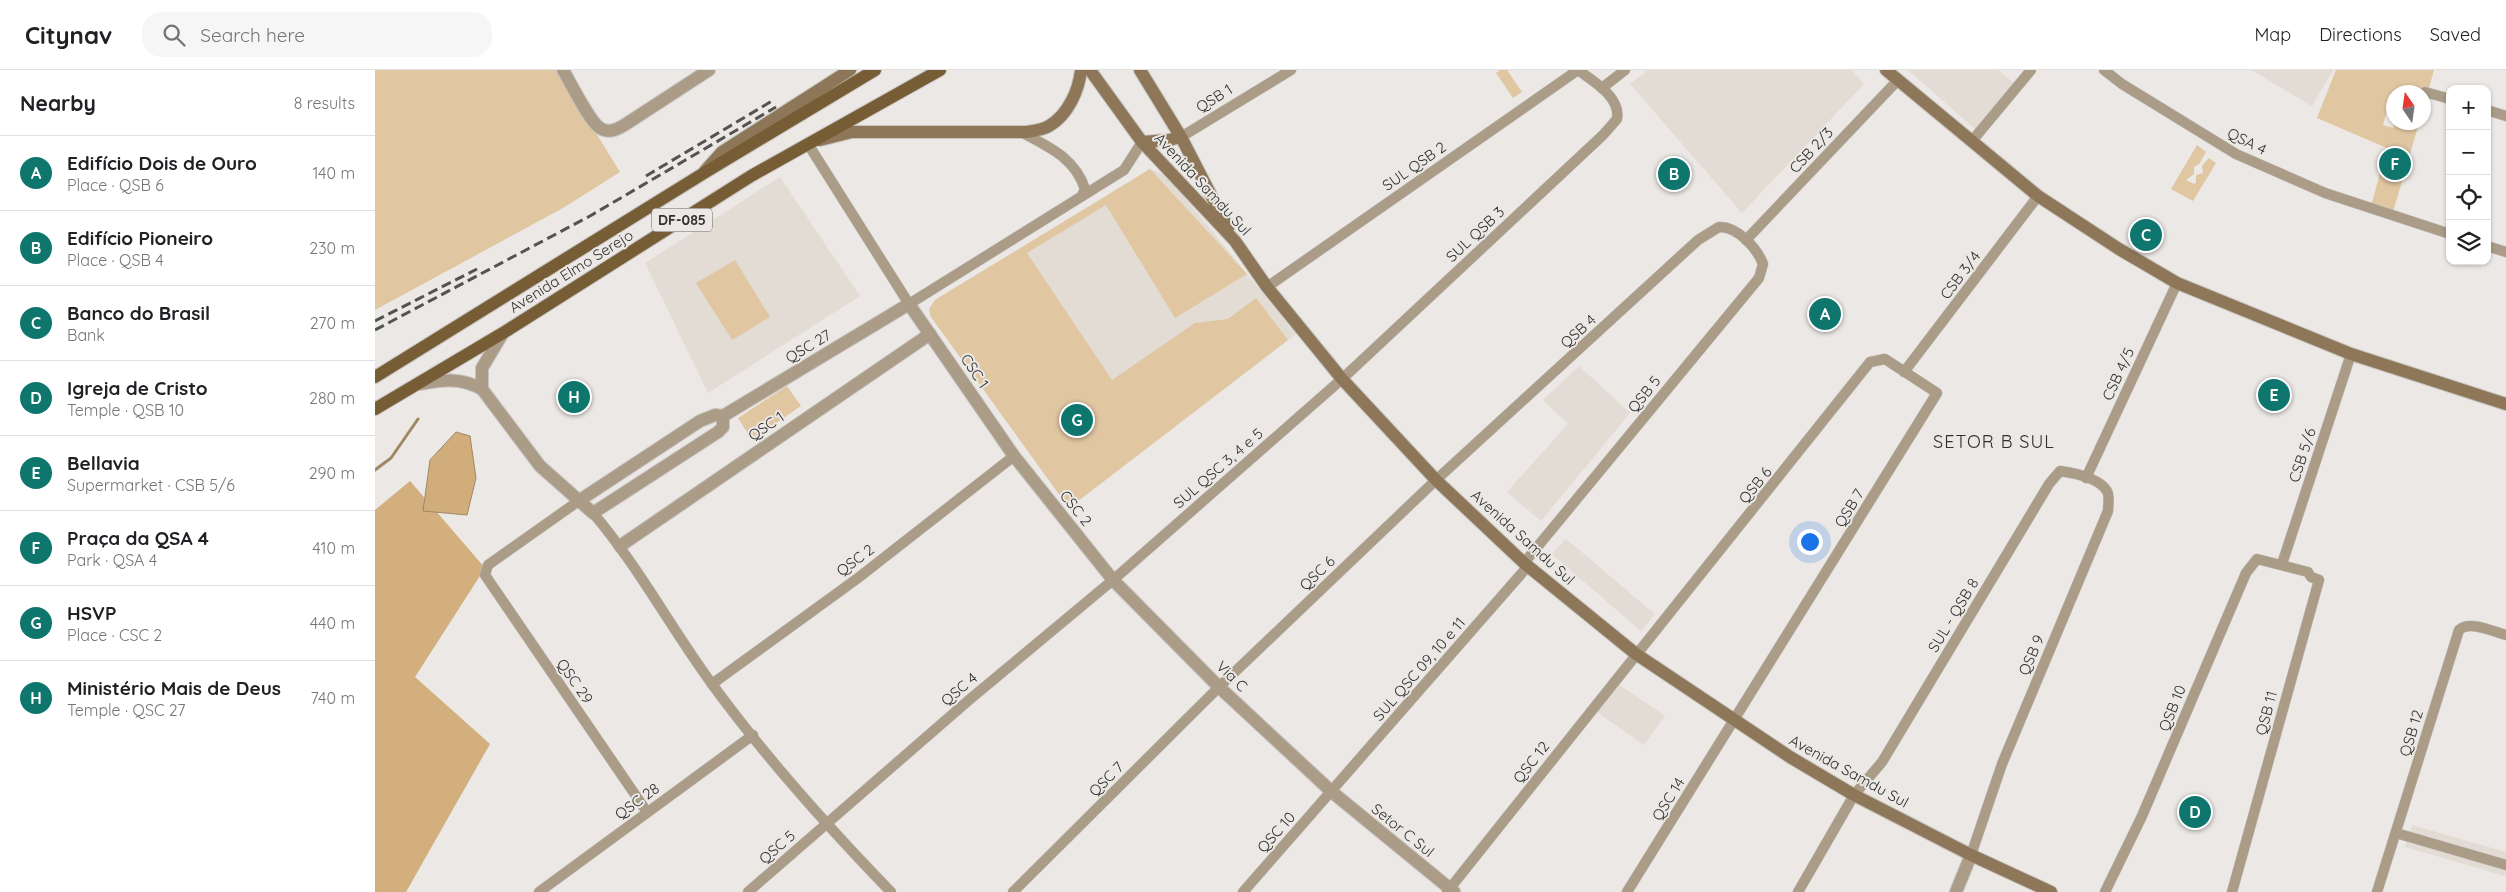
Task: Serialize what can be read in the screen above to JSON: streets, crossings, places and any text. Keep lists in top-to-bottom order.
{
  "streets": {
    "main road": ["Avenida Samdu Sul", "DF-085", "Avenida Elmo Serejo"],
    "street": [
      "QSB 1",
      "QSA 4",
      "CSB 2/3",
      "SUL QSB 2",
      "SUL QSB 3",
      "CSB 3/4",
      "QSB 4",
      "QSC 27",
      "CSC 1",
      "CSB 4/5",
      "QSB 5",
      "QSC 1",
      "CSB 5/6",
      "SUL QSC 3, 4 e 5",
      "QSB 6",
      "CSC 2",
      "QSB 7",
      "QSC 2",
      "QSC 6",
      "SUL - QSB 8",
      "QSB 9",
      "SUL QSC 09, 10 e 11",
      "Via C",
      "QSC 29",
      "QSC 4",
      "QSB 10",
      "QSB 11",
      "QSB 12",
      "QSC 12",
      "QSC 7",
      "QSC 14",
      "QSC 28",
      "Setor C Sul",
      "QSC 10",
      "QSC 5"
    ]
  },
  "crossings": [
    ["CSB 2/3", "QSB 4"],
    ["CSB 2/3", "QSB 5"],
    ["SUL QSB 2", "Avenida Samdu Sul"],
    ["Avenida Samdu Sul", "SUL QSB 3"],
    ["Avenida Samdu Sul", "QSB 4"],
    ["Avenida Samdu Sul", "QSB 5"],
    ["Avenida Samdu Sul", "SUL QSC 3, 4 e 5"],
    ["Avenida Samdu Sul", "QSB 6"],
    ["Avenida Samdu Sul", "QSB 7"],
    ["Avenida Samdu Sul", "QSC 6"],
    ["Avenida Samdu Sul", "SUL - QSB 8"],
    ["Avenida Samdu Sul", "QSB 9"],
    ["Avenida Samdu Sul", "SUL QSC 09, 10 e 11"],
    ["Avenida Samdu Sul", "QSC 12"],
    ["Avenida Samdu Sul", "QSC 14"],
    ["SUL QSB 3", "SUL QSC 3, 4 e 5"],
    ["CSB 3/4", "QSB 6"],
    ["CSB 3/4", "QSB 7"],
    ["QSB 4", "QSB 5"],
    ["QSB 4", "QSC 6"],
    ["QSC 27", "CSC 1"],
    ["QSC 27", "QSC 29"],
    ["CSC 1", "QSC 1"],
    ["CSC 1", "CSC 2"],
    ["CSC 1", "QSC 2"],
    ["CSB 4/5", "SUL - QSB 8"],
    ["CSB 4/5", "QSB 9"],
    ["QSB 5", "SUL QSC 09, 10 e 11"],
    ["CSB 5/6", "QSB 10"],
    ["CSB 5/6", "QSB 11"],
    ["SUL QSC 3, 4 e 5", "CSC 2"],
    ["SUL QSC 3, 4 e 5", "Via C"],
    ["SUL QSC 3, 4 e 5", "QSC 4"],
    ["QSB 6", "QSB 7"],
    ["QSB 6", "QSC 12"],
    ["CSC 2", "QSC 2"],
    ["CSC 2", "Via C"],
    ["CSC 2", "QSC 4"],
    ["QSB 7", "QSC 14"],
    ["QSC 6", "Via C"],
    ["QSC 6", "QSC 7"],
    ["SUL - QSB 8", "QSB 9"],
    ["SUL QSC 09, 10 e 11", "Via C"],
    ["SUL QSC 09, 10 e 11", "Setor C Sul"],
    ["SUL QSC 09, 10 e 11", "QSC 10"],
    ["Via C", "QSC 4"],
    ["Via C", "QSC 7"],
    ["Via C", "Setor C Sul"],
    ["Via C", "QSC 10"],
    ["QSC 29", "QSC 28"],
    ["QSC 4", "QSC 5"],
    ["QSB 10", "QSB 11"],
    ["QSC 12", "Setor C Sul"],
    ["Setor C Sul", "QSC 10"]
  ],
  "districts": ["SETOR B SUL"],
  "north": "top",
  "page": {
    "header": "Citynav",
    "search": "Search here",
    "nav": ["Map", "Directions", "Saved"],
    "heading": ["Nearby", "8 results"],
    "map_buttons": ["+", "−"],
    "list": [
      {
        "mark": "A",
        "name": "Edifício Dois de Ouro",
        "note": "Place · QSB 6",
        "value": "140 m"
      },
      {
        "mark": "B",
        "name": "Edifício Pioneiro",
        "note": "Place · QSB 4",
        "value": "230 m"
      },
      {
        "mark": "C",
        "name": "Banco do Brasil",
        "note": "Bank",
        "value": "270 m"
      },
      {
        "mark": "D",
        "name": "Igreja de Cristo",
        "note": "Temple · QSB 10",
        "value": "280 m"
      },
      {
        "mark": "E",
        "name": "Bellavia",
        "note": "Supermarket · CSB 5/6",
        "value": "290 m"
      },
      {
        "mark": "F",
        "name": "Praça da QSA 4",
        "note": "Park · QSA 4",
        "value": "410 m"
      },
      {
        "mark": "G",
        "name": "HSVP",
        "note": "Place · CSC 2",
        "value": "440 m"
      },
      {
        "mark": "H",
        "name": "Ministério Mais de Deus",
        "note": "Temple · QSC 27",
        "value": "740 m"
      }
    ],
    "pins": [
      "F",
      "B",
      "C",
      "A",
      "E",
      "H",
      "G",
      "D"
    ]
  }
}
